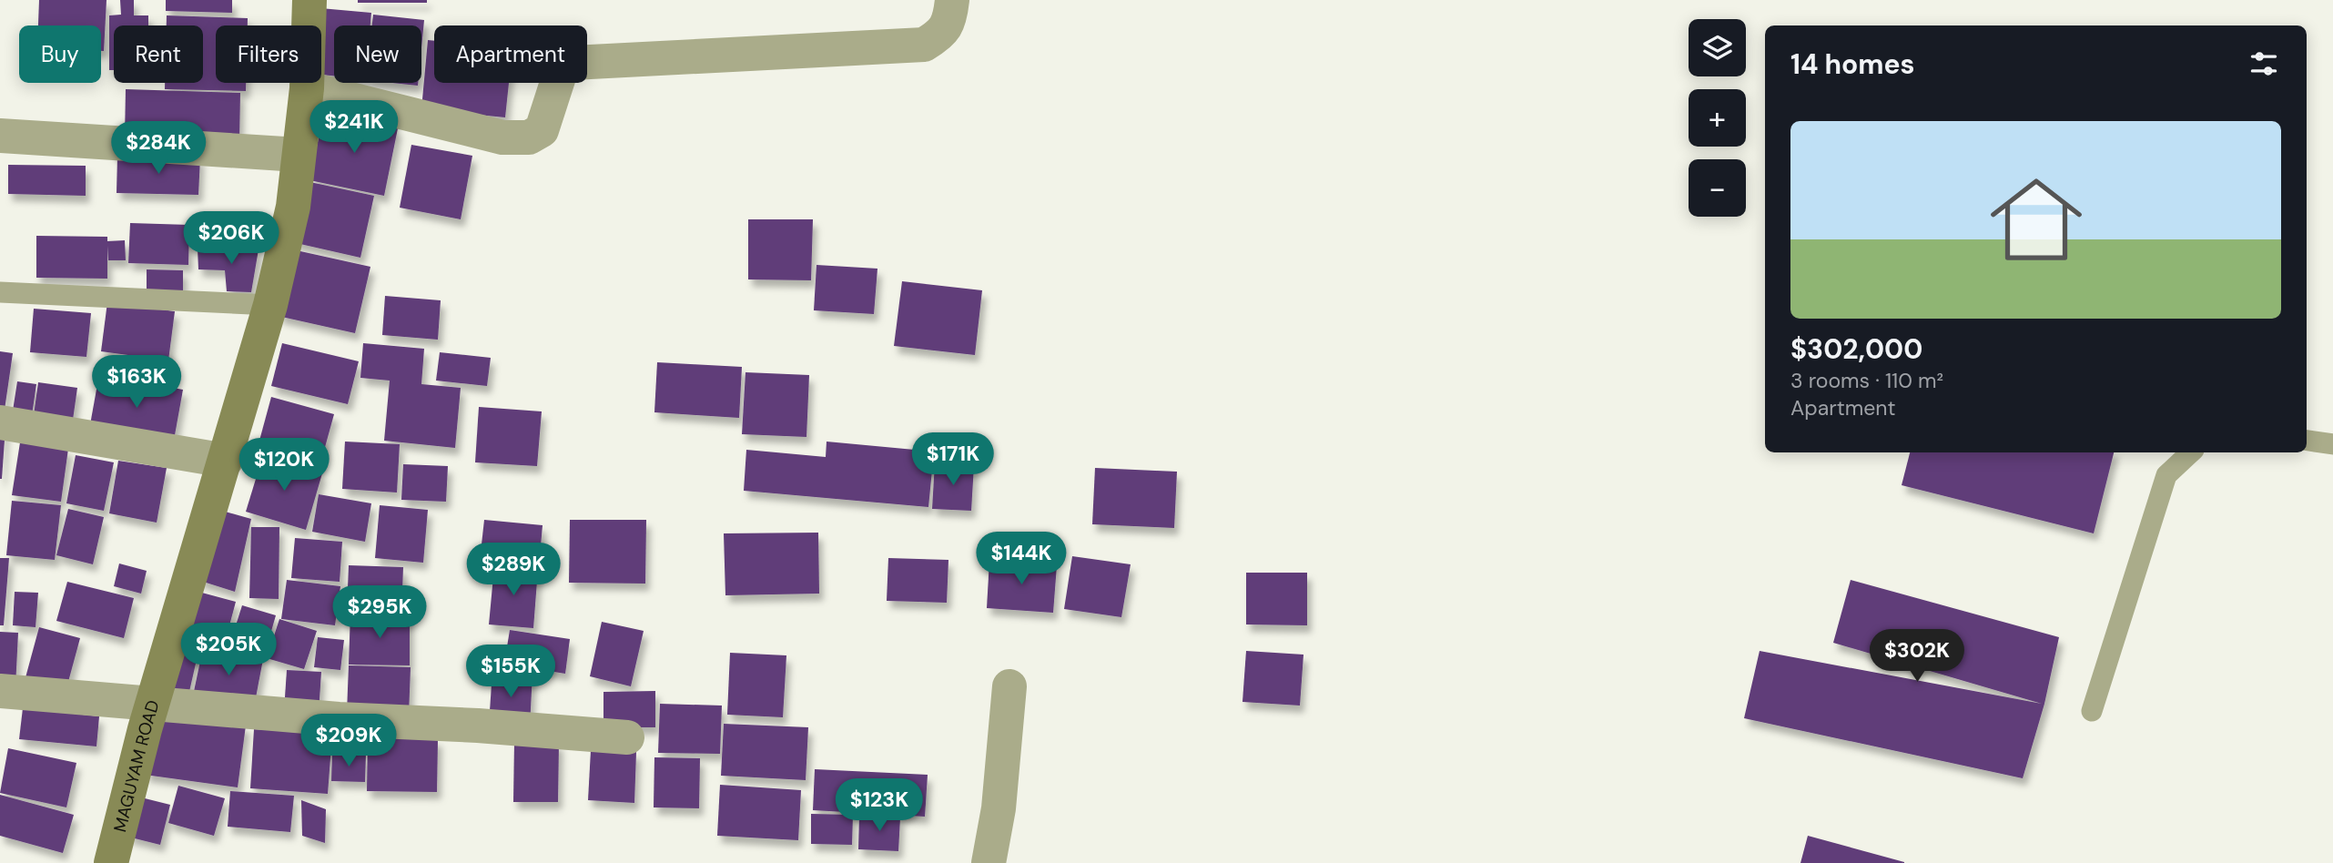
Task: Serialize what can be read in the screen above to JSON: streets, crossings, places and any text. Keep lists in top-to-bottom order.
{
  "streets": {
    "main road": ["MAGUYAM ROAD"]
  },
  "page": {
    "map_buttons": ["+", "−"],
    "chip": [
      "Buy",
      "Rent",
      "Filters",
      "New",
      "Apartment"
    ],
    "heading": "14 homes",
    "price": [
      "$241K",
      "$284K",
      "$206K",
      "$163K",
      "$171K",
      "$120K",
      "$144K",
      "$289K",
      "$295K",
      "$205K",
      "$302K",
      "$155K",
      "$209K",
      "$123K"
    ],
    "list": [
      {
        "name": "$302,000",
        "note": "3 rooms · 110 m² · Apartment"
      }
    ]
  }
}
